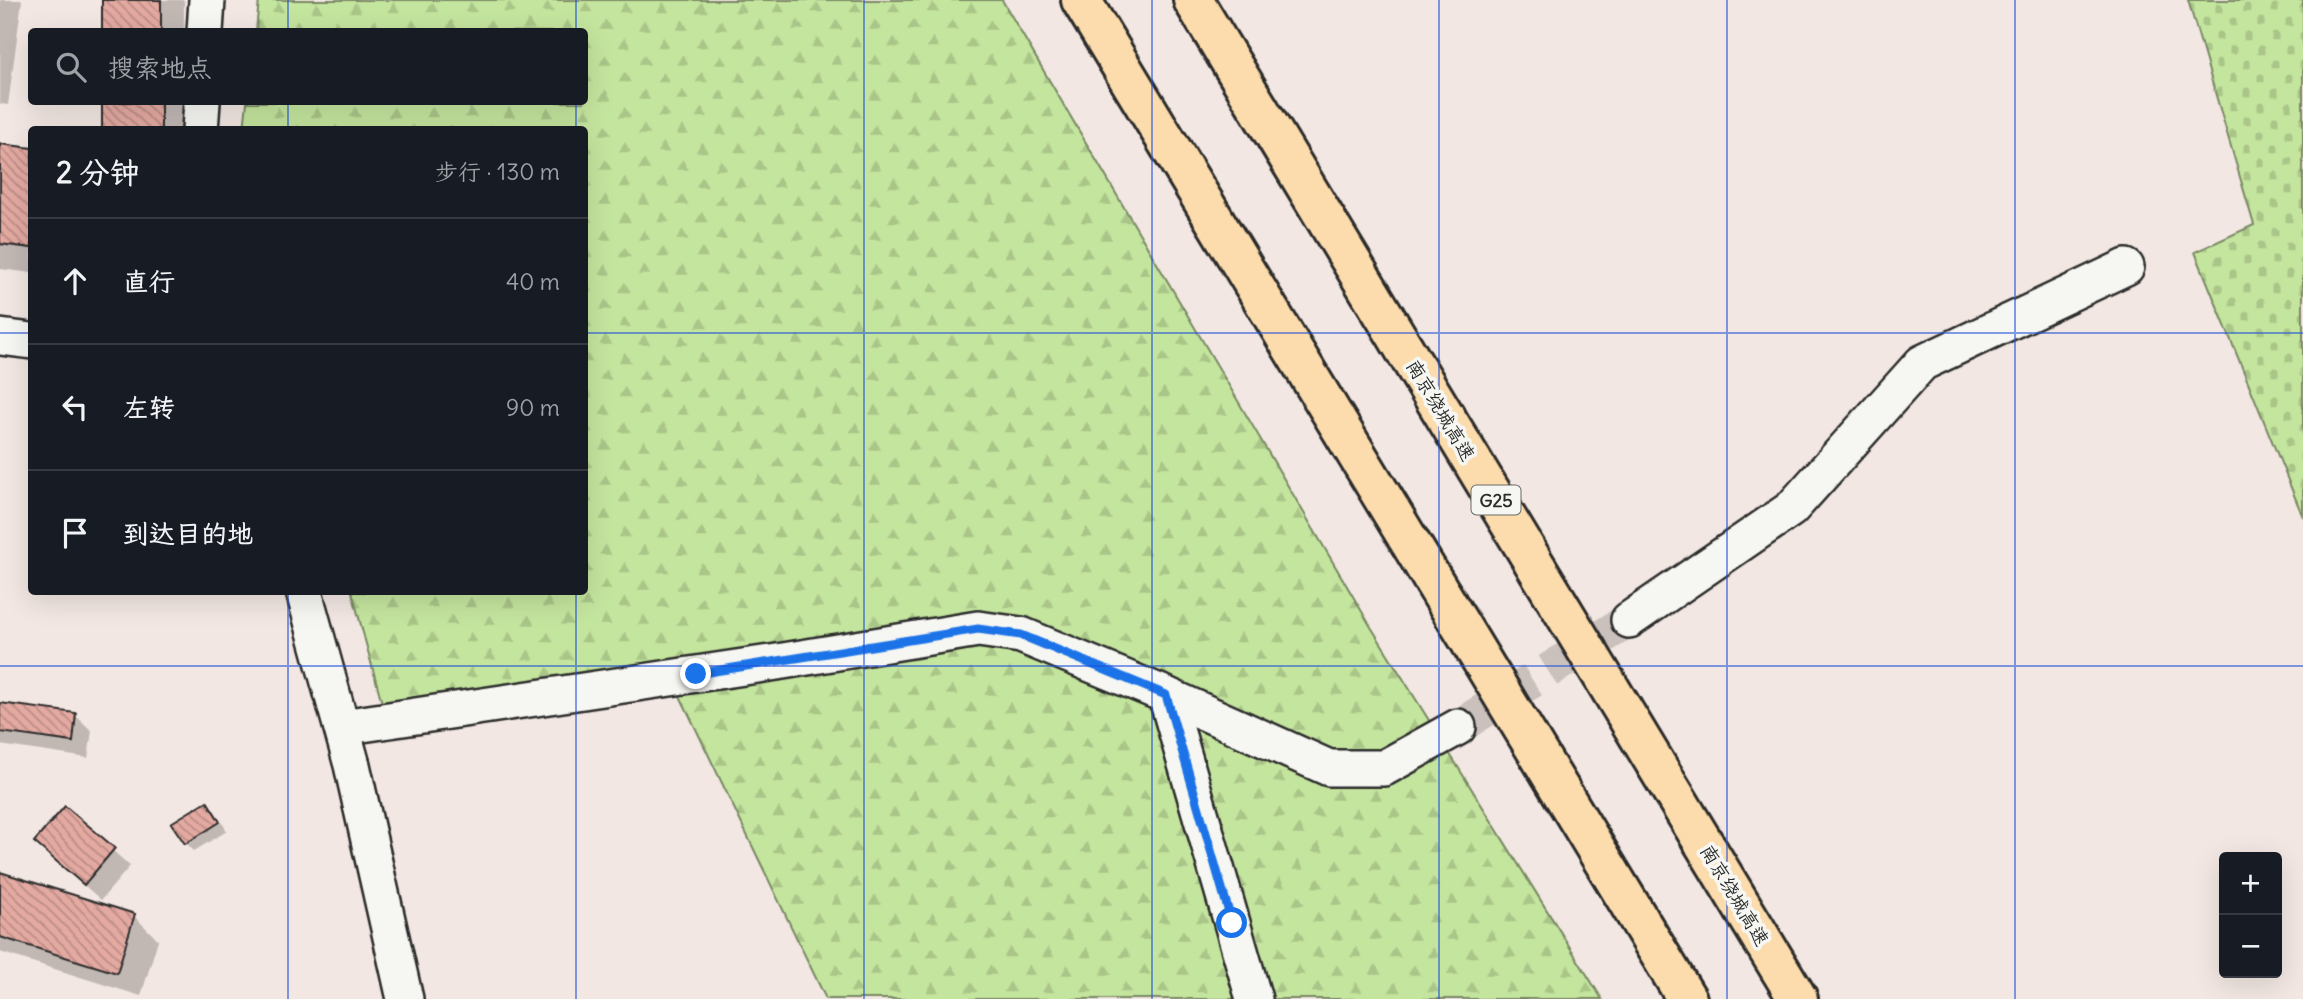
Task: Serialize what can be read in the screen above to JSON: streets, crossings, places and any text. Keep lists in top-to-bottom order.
{
  "streets": {
    "highway": ["南京绕城高速", "G25"]
  },
  "page": {
    "search": "搜索地点",
    "heading": ["2 分钟", "步行 · 130 m"],
    "list": [
      ["直行", "40 m"],
      ["左转", "90 m"],
      "到达目的地"
    ],
    "map_buttons": ["+", "−"]
  }
}
